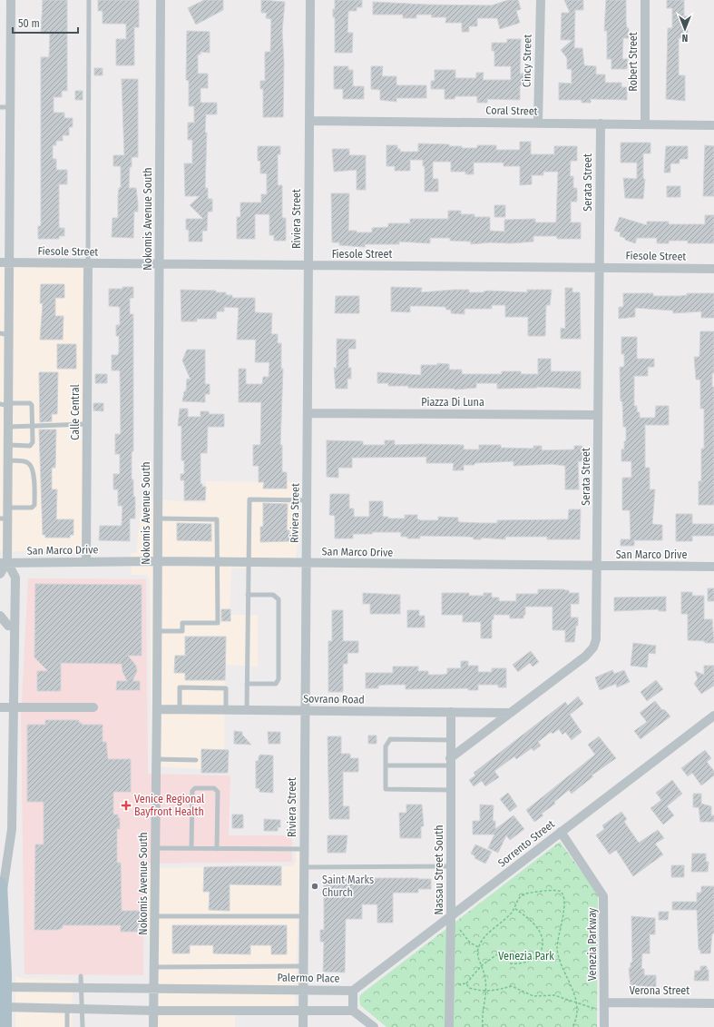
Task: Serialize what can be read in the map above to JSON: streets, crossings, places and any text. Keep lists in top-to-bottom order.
{
  "streets": {
    "street": [
      "Cincy Street",
      "Robert Street",
      "Coral Street",
      "Serata Street",
      "Nokomis Avenue South",
      "Riviera Street",
      "Fiesole Street",
      "Piazza Di Luna",
      "Calle Central",
      "San Marco Drive",
      "Sovrano Road",
      "Sorrento Street",
      "Nassau Street South",
      "Venezia Parkway",
      "Palermo Place",
      "Verona Street"
    ]
  },
  "crossings": [
    ["Cincy Street", "Coral Street"],
    ["Robert Street", "Coral Street"],
    ["Coral Street", "Serata Street"],
    ["Coral Street", "Riviera Street"],
    ["Serata Street", "Fiesole Street"],
    ["Serata Street", "Piazza Di Luna"],
    ["Serata Street", "San Marco Drive"],
    ["Serata Street", "Sovrano Road"],
    ["Serata Street", "Nassau Street South"],
    ["Nokomis Avenue South", "Fiesole Street"],
    ["Nokomis Avenue South", "San Marco Drive"],
    ["Nokomis Avenue South", "Sovrano Road"],
    ["Nokomis Avenue South", "Palermo Place"],
    ["Riviera Street", "Fiesole Street"],
    ["Riviera Street", "Piazza Di Luna"],
    ["Riviera Street", "San Marco Drive"],
    ["Riviera Street", "Sovrano Road"],
    ["Riviera Street", "Palermo Place"],
    ["Fiesole Street", "Calle Central"],
    ["Calle Central", "San Marco Drive"],
    ["Sovrano Road", "Nassau Street South"],
    ["Sorrento Street", "Nassau Street South"],
    ["Sorrento Street", "Venezia Parkway"],
    ["Sorrento Street", "Palermo Place"],
    ["Venezia Parkway", "Verona Street"]
  ],
  "parks": ["Venezia Park"],
  "places": {
    "health": ["Venice Regional Bayfront Health"],
    "other": ["Saint Marks Church"]
  },
  "scale_bar": "50 m",
  "north": "bottom"
}
